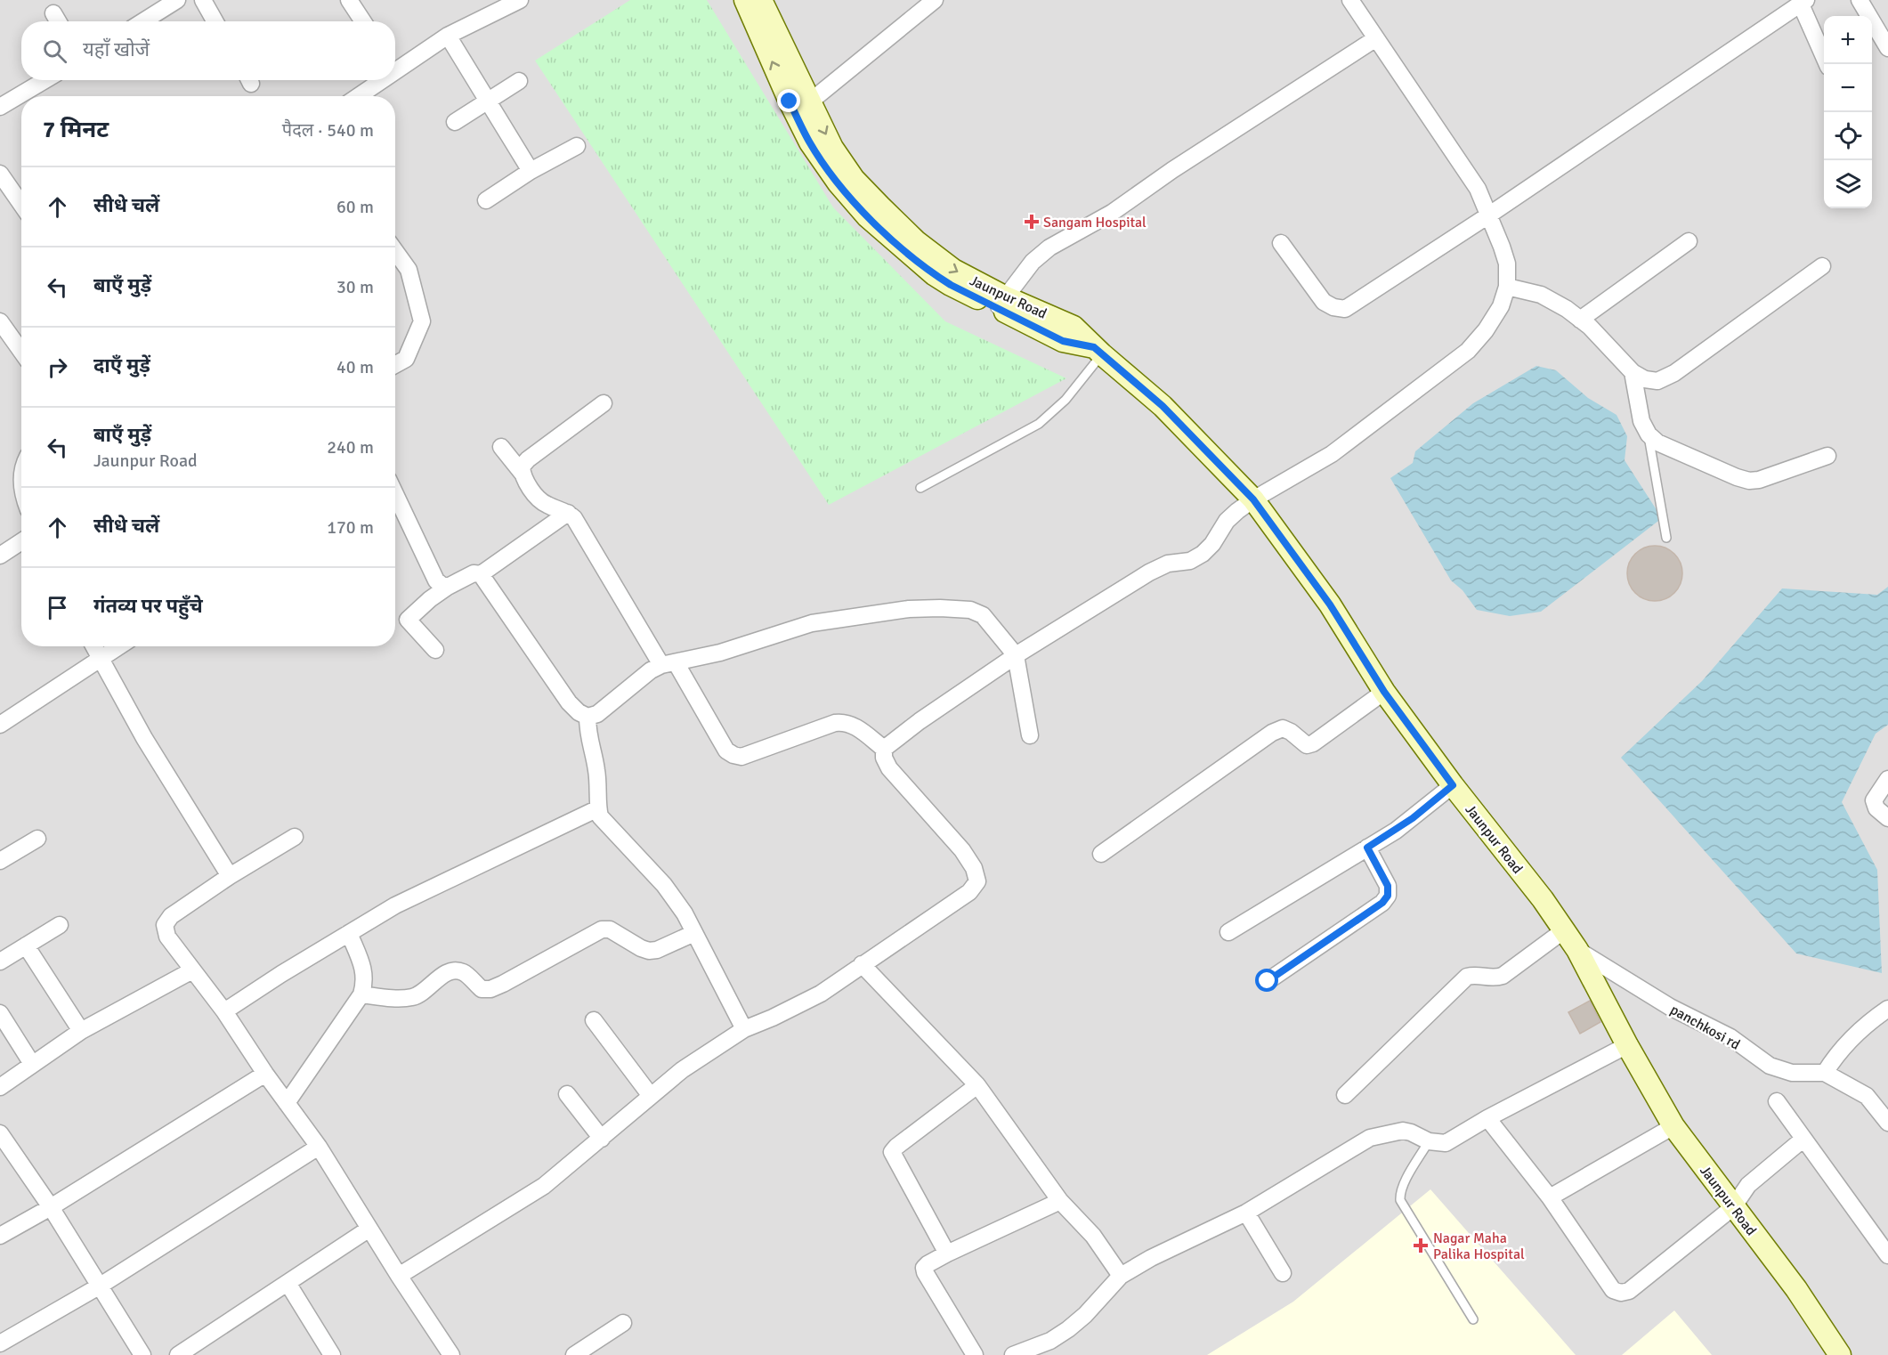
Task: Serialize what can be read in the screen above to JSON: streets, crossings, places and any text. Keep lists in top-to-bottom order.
{
  "streets": {
    "street": ["Jaunpur Road", "panchkosi rd"]
  },
  "crossings": [
    ["Jaunpur Road", "panchkosi rd"]
  ],
  "places": {
    "health": ["Sangam Hospital", "Nagar Maha Palika Hospital"]
  },
  "page": {
    "map_buttons": ["+", "−"],
    "search": "यहाँ खोजें",
    "heading": ["7 मिनट", "पैदल · 540 m"],
    "list": [
      ["सीधे चलें", "60 m"],
      ["बाएँ मुड़ें", "30 m"],
      ["दाएँ मुड़ें", "40 m"],
      ["बाएँ मुड़ें", "Jaunpur Road", "240 m"],
      ["सीधे चलें", "170 m"],
      "गंतव्य पर पहुँचे"
    ]
  }
}
